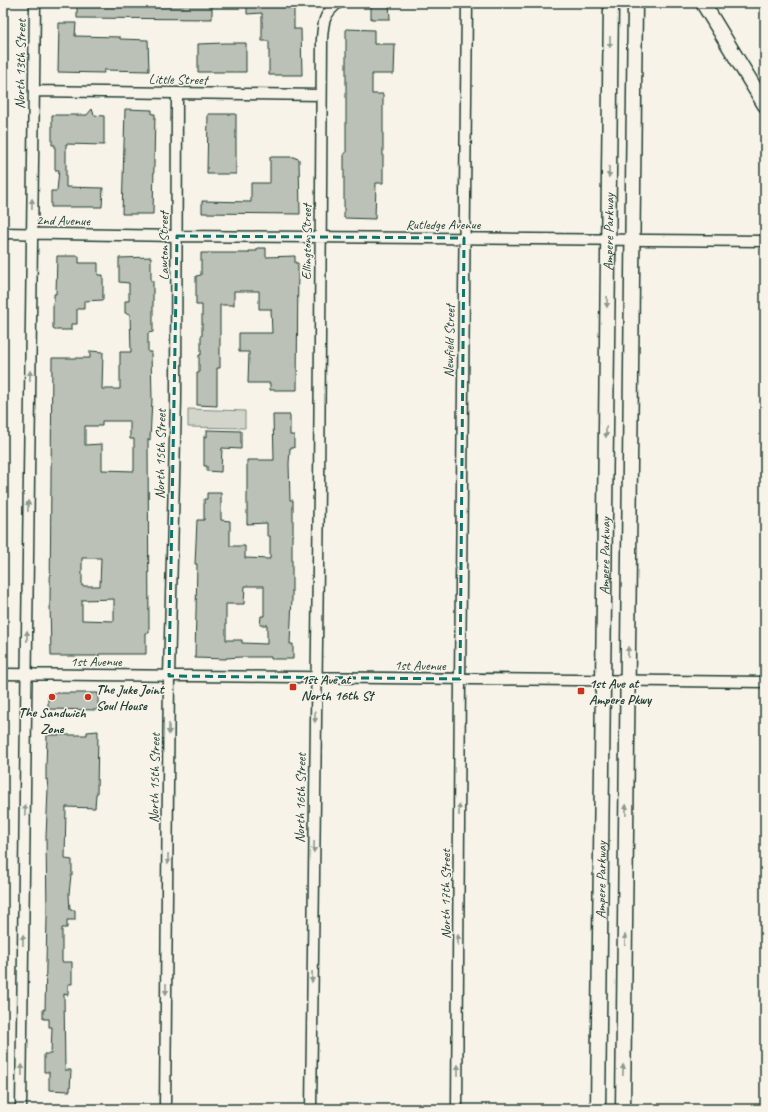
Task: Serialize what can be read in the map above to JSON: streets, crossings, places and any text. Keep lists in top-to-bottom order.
{
  "streets": {
    "street": [
      "North 13th Street",
      "Little Street",
      "2nd Avenue",
      "Rutledge Avenue",
      "Ampere Parkway",
      "Ellington Street",
      "Lawton Street",
      "Newfield Street",
      "North 15th Street",
      "1st Avenue",
      "North 16th Street",
      "North 17th Street"
    ]
  },
  "crossings": [
    ["North 13th Street", "Little Street"],
    ["North 13th Street", "2nd Avenue"],
    ["North 13th Street", "1st Avenue"],
    ["Little Street", "Ellington Street"],
    ["Little Street", "Lawton Street"],
    ["2nd Avenue", "Rutledge Avenue"],
    ["Rutledge Avenue", "Ampere Parkway"],
    ["Rutledge Avenue", "Ellington Street"],
    ["Rutledge Avenue", "Lawton Street"],
    ["Rutledge Avenue", "Newfield Street"],
    ["Ampere Parkway", "1st Avenue"],
    ["Ellington Street", "North 16th Street"],
    ["Lawton Street", "North 15th Street"],
    ["Newfield Street", "1st Avenue"],
    ["Newfield Street", "North 17th Street"],
    ["North 15th Street", "1st Avenue"],
    ["1st Avenue", "North 16th Street"],
    ["1st Avenue", "North 17th Street"]
  ],
  "one_way": [
    "North 13th Street",
    "North 15th Street",
    "North 16th Street",
    "North 17th Street"
  ],
  "places": {
    "transit": ["1st Ave at North 16th St", "1st Ave at Ampere Pkwy"],
    "other": ["The Sandwich Zone", "The Juke Joint Soul House"]
  }
}
